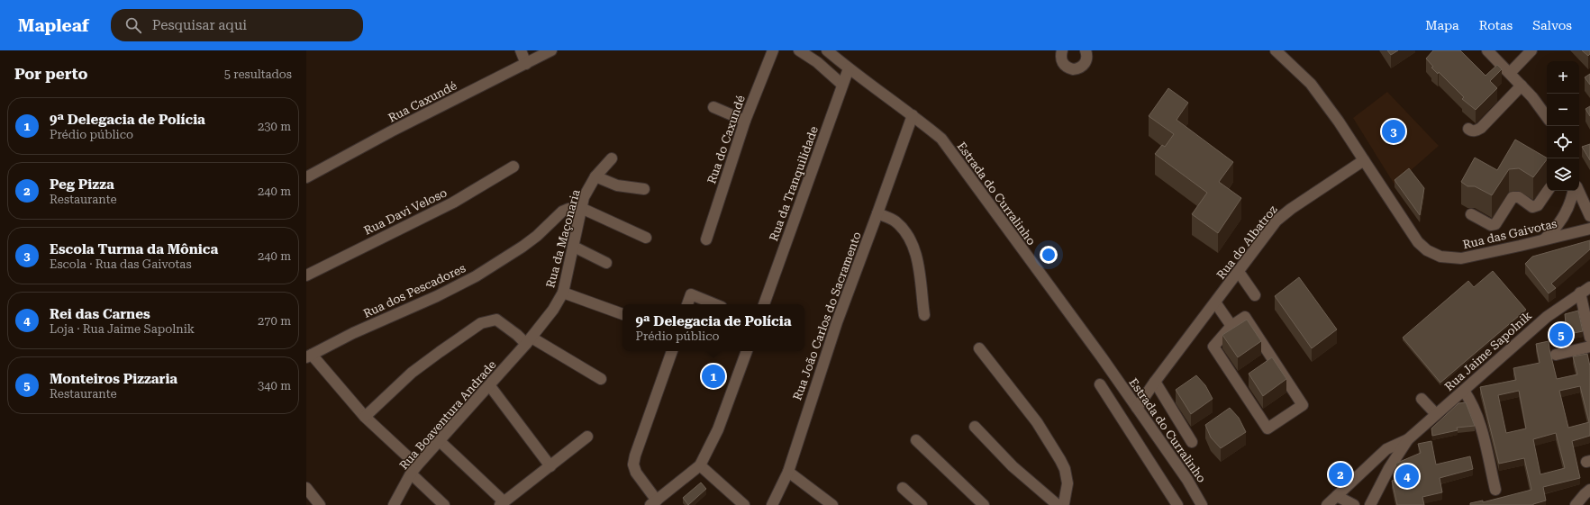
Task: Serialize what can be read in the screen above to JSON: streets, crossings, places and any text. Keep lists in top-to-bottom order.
{
  "streets": {
    "street": [
      "Rua Caxundé",
      "Rua do Caxundé",
      "Rua da Tranquilidade",
      "Estrada do Curralinho",
      "Rua Davi Veloso",
      "Rua das Gaivotas",
      "Rua da Maçonaria",
      "Rua do Albatroz",
      "Rua dos Pescadores",
      "Rua João Carlos do Sacramento",
      "Rua Jaime Sapolnik",
      "Rua Boaventura Andrade"
    ]
  },
  "crossings": [
    ["Rua da Tranquilidade", "Estrada do Curralinho"],
    ["Estrada do Curralinho", "Rua do Albatroz"],
    ["Estrada do Curralinho", "Rua João Carlos do Sacramento"],
    ["Rua das Gaivotas", "Rua do Albatroz"],
    ["Rua da Maçonaria", "Rua dos Pescadores"],
    ["Rua da Maçonaria", "Rua Boaventura Andrade"]
  ],
  "page": {
    "header": "Mapleaf",
    "search": "Pesquisar aqui",
    "nav": ["Mapa", "Rotas", "Salvos"],
    "heading": ["Por perto", "5 resultados"],
    "map_buttons": ["+", "−"],
    "list": [
      {
        "mark": "1",
        "name": "9ª Delegacia de Polícia",
        "note": "Prédio público",
        "value": "230 m"
      },
      {
        "mark": "2",
        "name": "Peg Pizza",
        "note": "Restaurante",
        "value": "240 m"
      },
      {
        "mark": "3",
        "name": "Escola Turma da Mônica",
        "note": "Escola · Rua das Gaivotas",
        "value": "240 m"
      },
      {
        "mark": "4",
        "name": "Rei das Carnes",
        "note": "Loja · Rua Jaime Sapolnik",
        "value": "270 m"
      },
      {
        "mark": "5",
        "name": "Monteiros Pizzaria",
        "note": "Restaurante",
        "value": "340 m"
      }
    ],
    "pins": [
      "3",
      "5",
      "1",
      "2",
      "4"
    ],
    "popup": ["9ª Delegacia de Polícia", "Prédio público"]
  }
}
